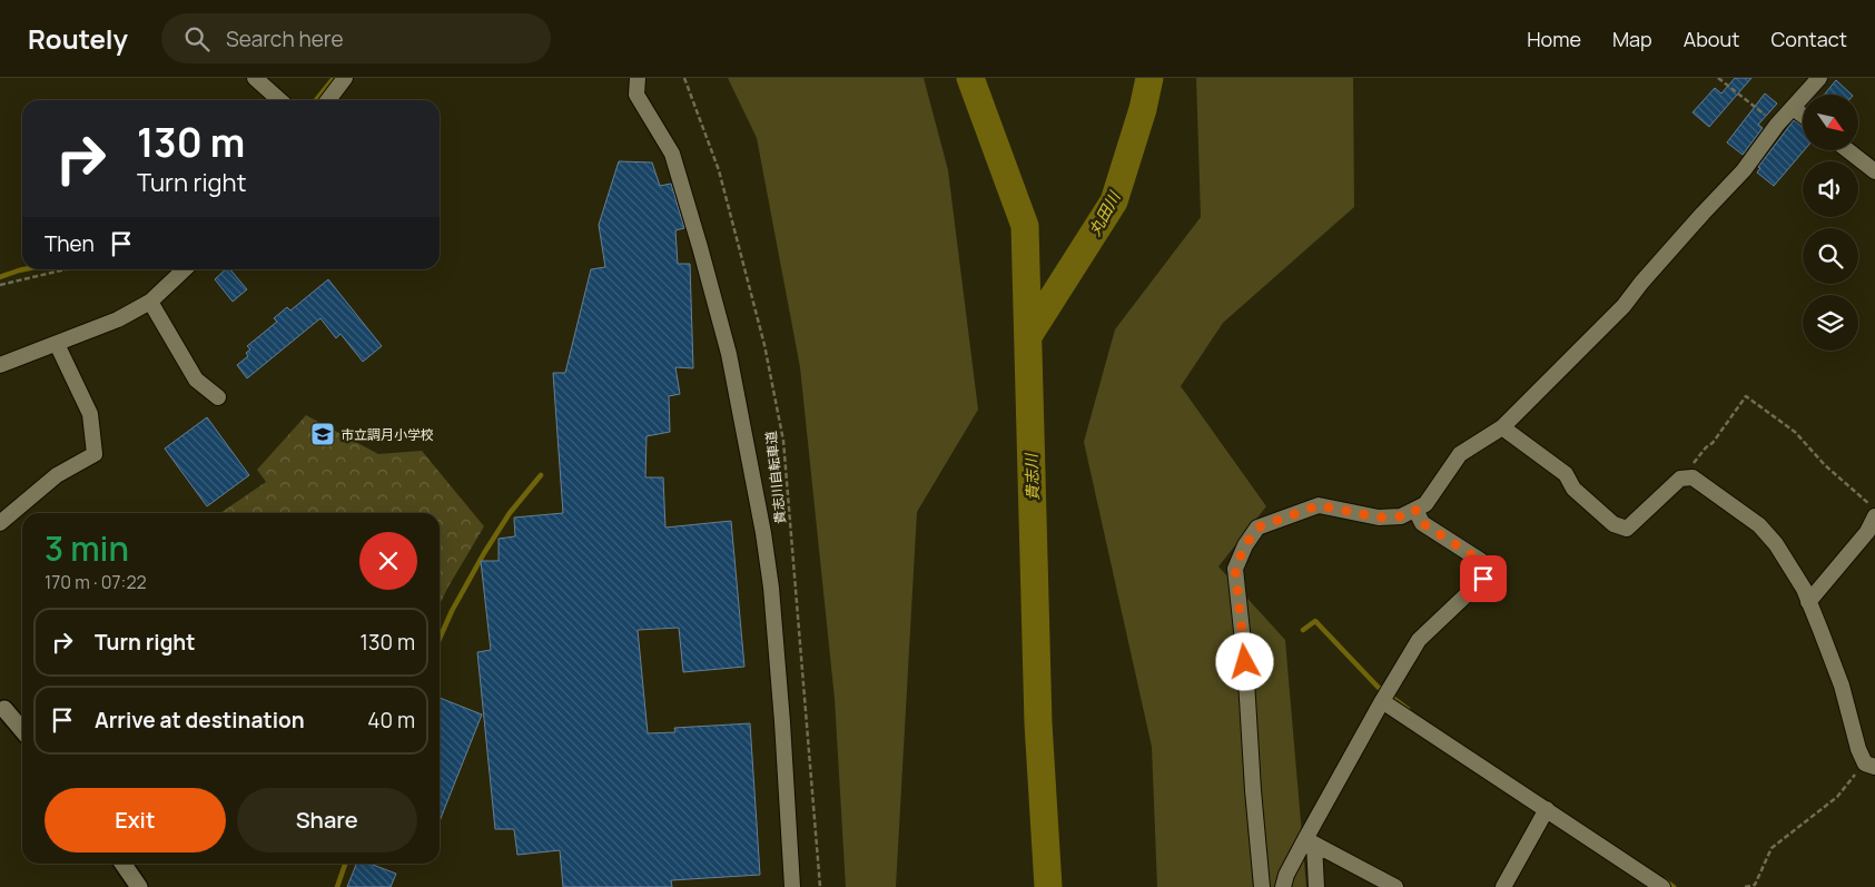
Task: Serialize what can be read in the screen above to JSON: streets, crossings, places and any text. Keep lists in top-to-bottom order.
{
  "streets": {
    "path": ["貴志川自転車道"]
  },
  "water": ["丸田川", "貴志川"],
  "places": {
    "school or university": ["市立調月小学校"]
  },
  "north": "bottom right",
  "page": {
    "header": "Routely",
    "search": "Search here",
    "nav": [
      "Home",
      "Map",
      "About",
      "Contact"
    ],
    "turn": ["130 m", "Turn right"],
    "then": "Then",
    "heading": ["3 min", "170 m · 07:22"],
    "list": [
      {
        "name": "Turn right",
        "value": "130 m"
      },
      {
        "name": "Arrive at destination",
        "value": "40 m"
      }
    ],
    "buttons": ["Exit", "Share"]
  }
}
